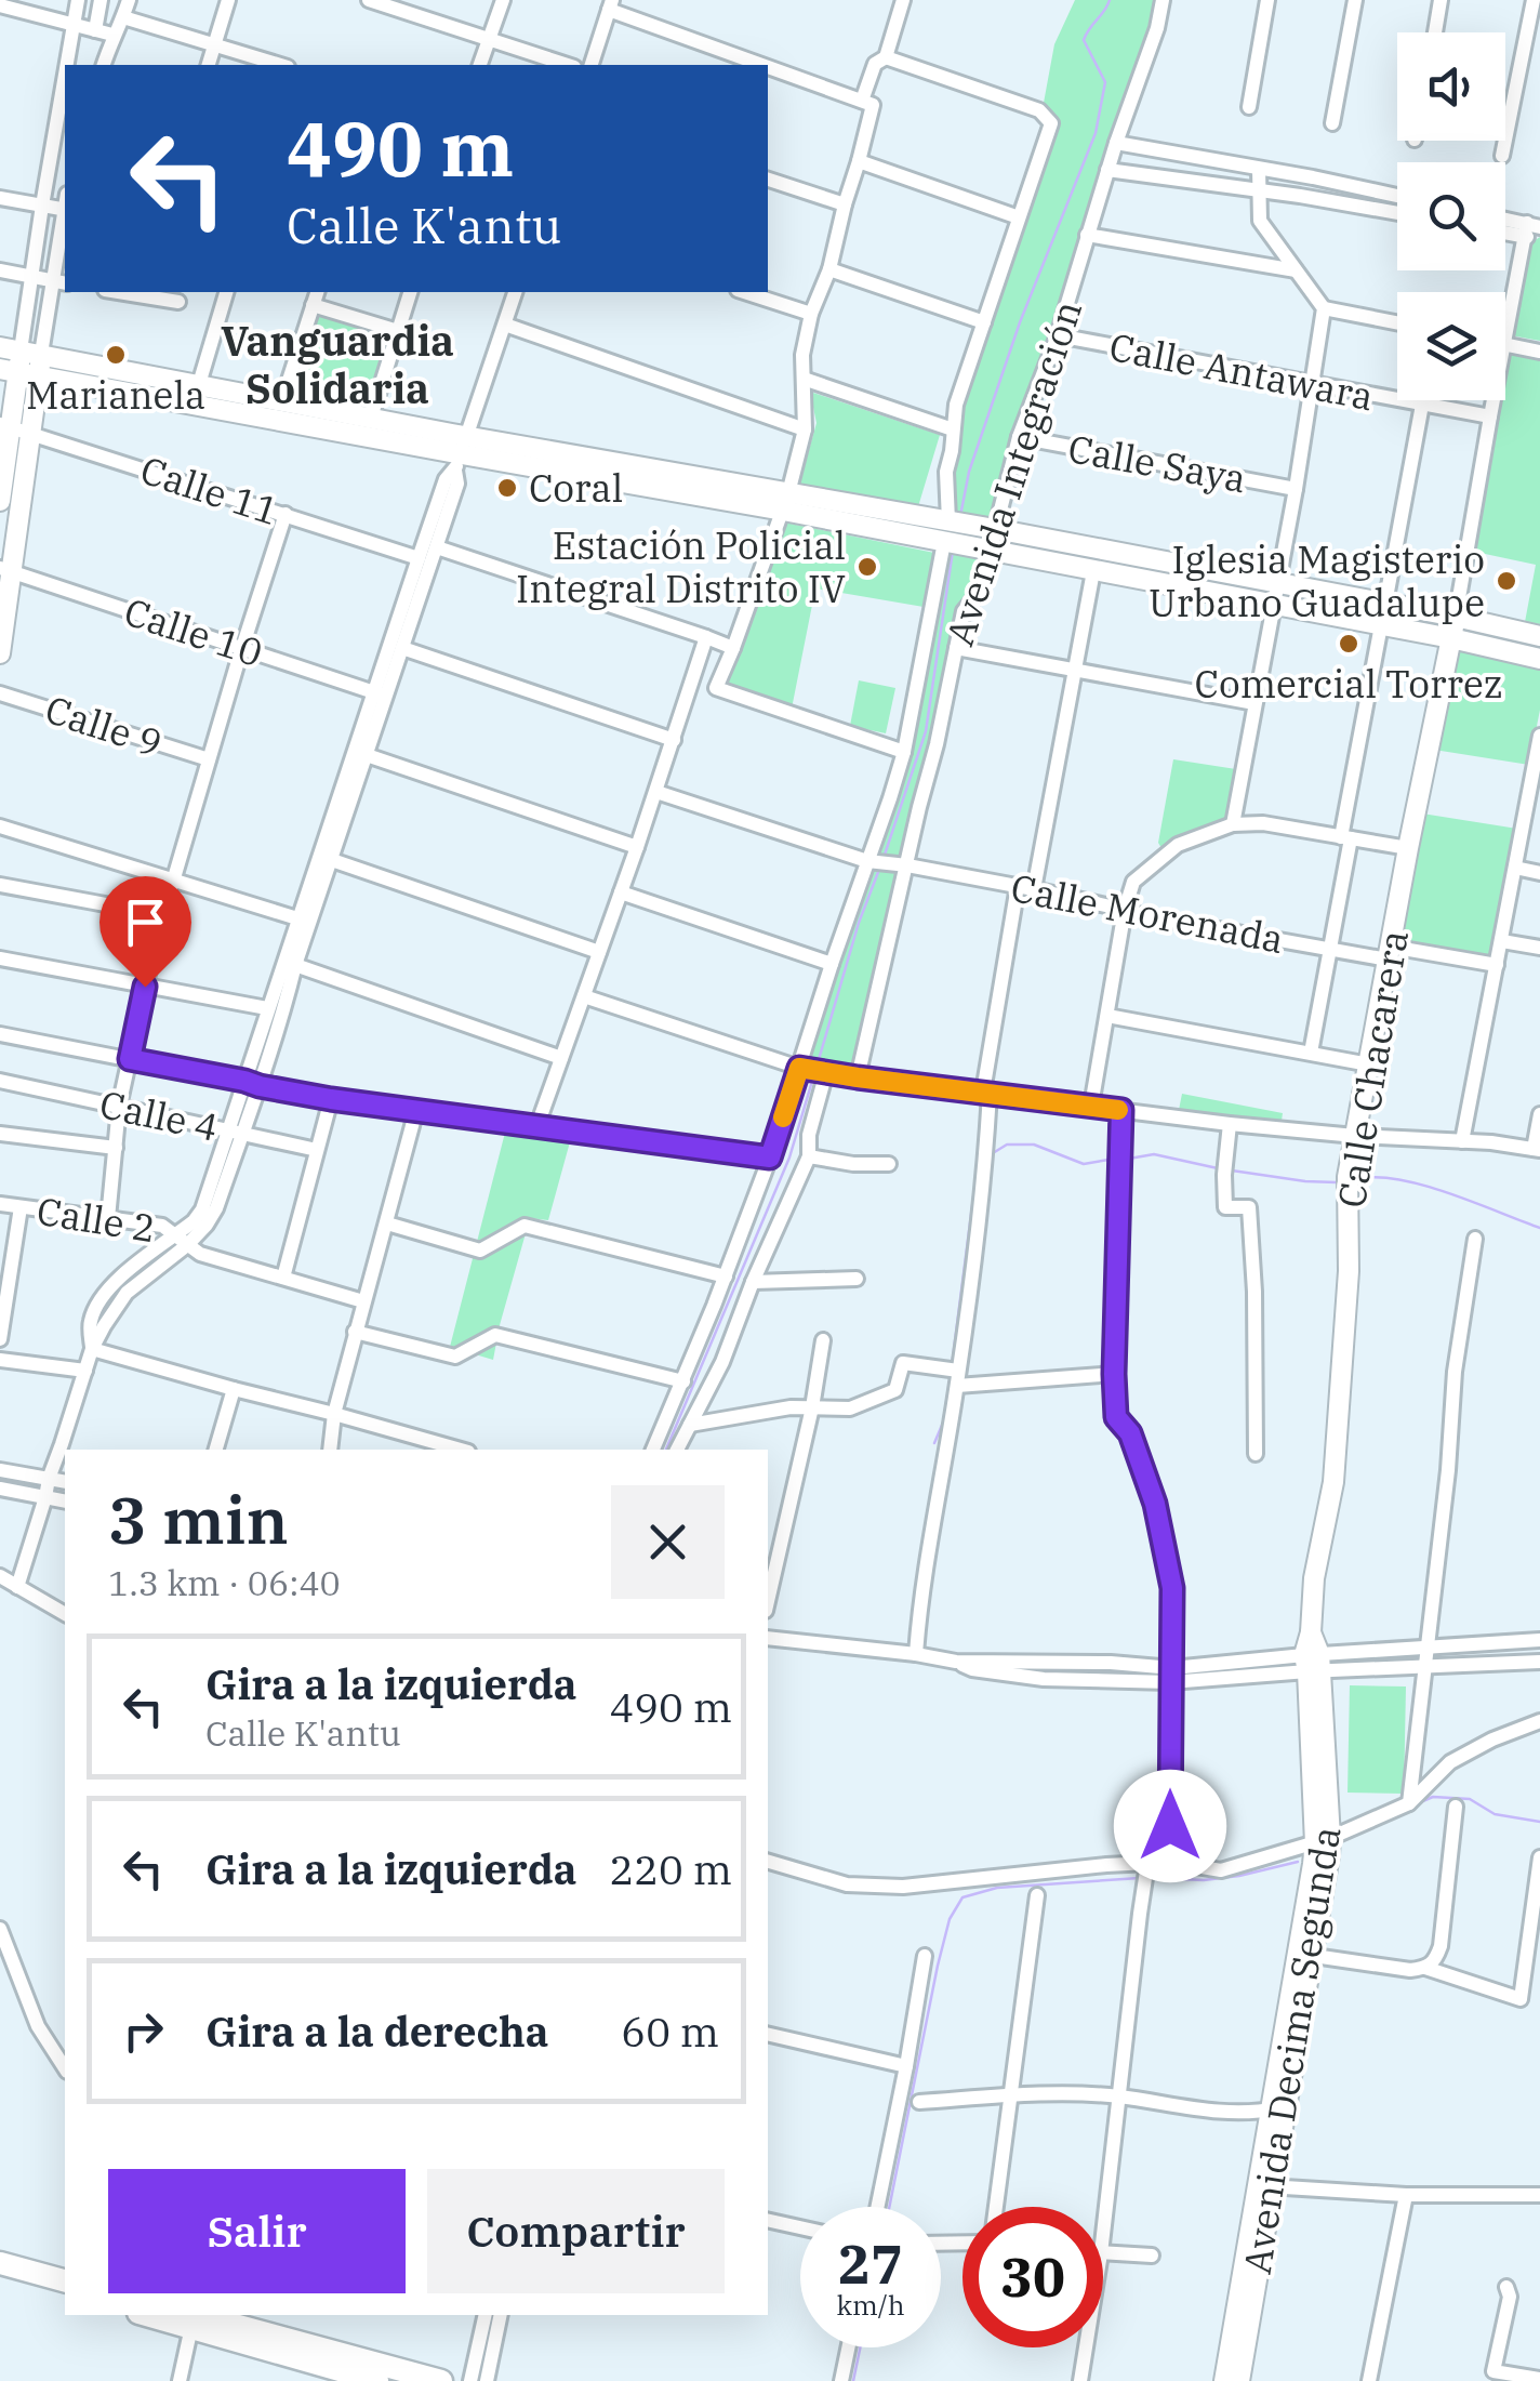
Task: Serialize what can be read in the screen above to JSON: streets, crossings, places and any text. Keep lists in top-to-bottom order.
{
  "streets": {
    "main road": ["Calle Chacarera", "Avenida Decima Segunda"],
    "street": [
      "Calle Antawara",
      "Calle Saya",
      "Avenida Integración",
      "Calle 11",
      "Calle 10",
      "Calle 9",
      "Calle Morenada",
      "Calle 4",
      "Calle 2"
    ]
  },
  "crossings": [
    ["Calle Antawara", "Avenida Integración"],
    ["Calle Saya", "Avenida Integración"],
    ["Avenida Integración", "Calle Morenada"],
    ["Calle Morenada", "Calle Chacarera"],
    ["Calle Chacarera", "Avenida Decima Segunda"]
  ],
  "districts": ["Vanguardia Solidaria"],
  "places": [
    "Marianela",
    "Coral",
    "Estación Policial Integral Distrito IV",
    "Iglesia Magisterio Urbano Guadalupe",
    "Comercial Torrez"
  ],
  "page": {
    "turn": ["490 m", "Calle K'antu"],
    "heading": ["3 min", "1.3 km · 06:40"],
    "list": [
      {
        "name": "Gira a la izquierda",
        "note": "Calle K'antu",
        "value": "490 m"
      },
      {
        "name": "Gira a la izquierda",
        "value": "220 m"
      },
      {
        "name": "Gira a la derecha",
        "value": "60 m"
      }
    ],
    "buttons": ["Salir", "Compartir"],
    "speed": "27 km/h",
    "limit": "30"
  }
}
